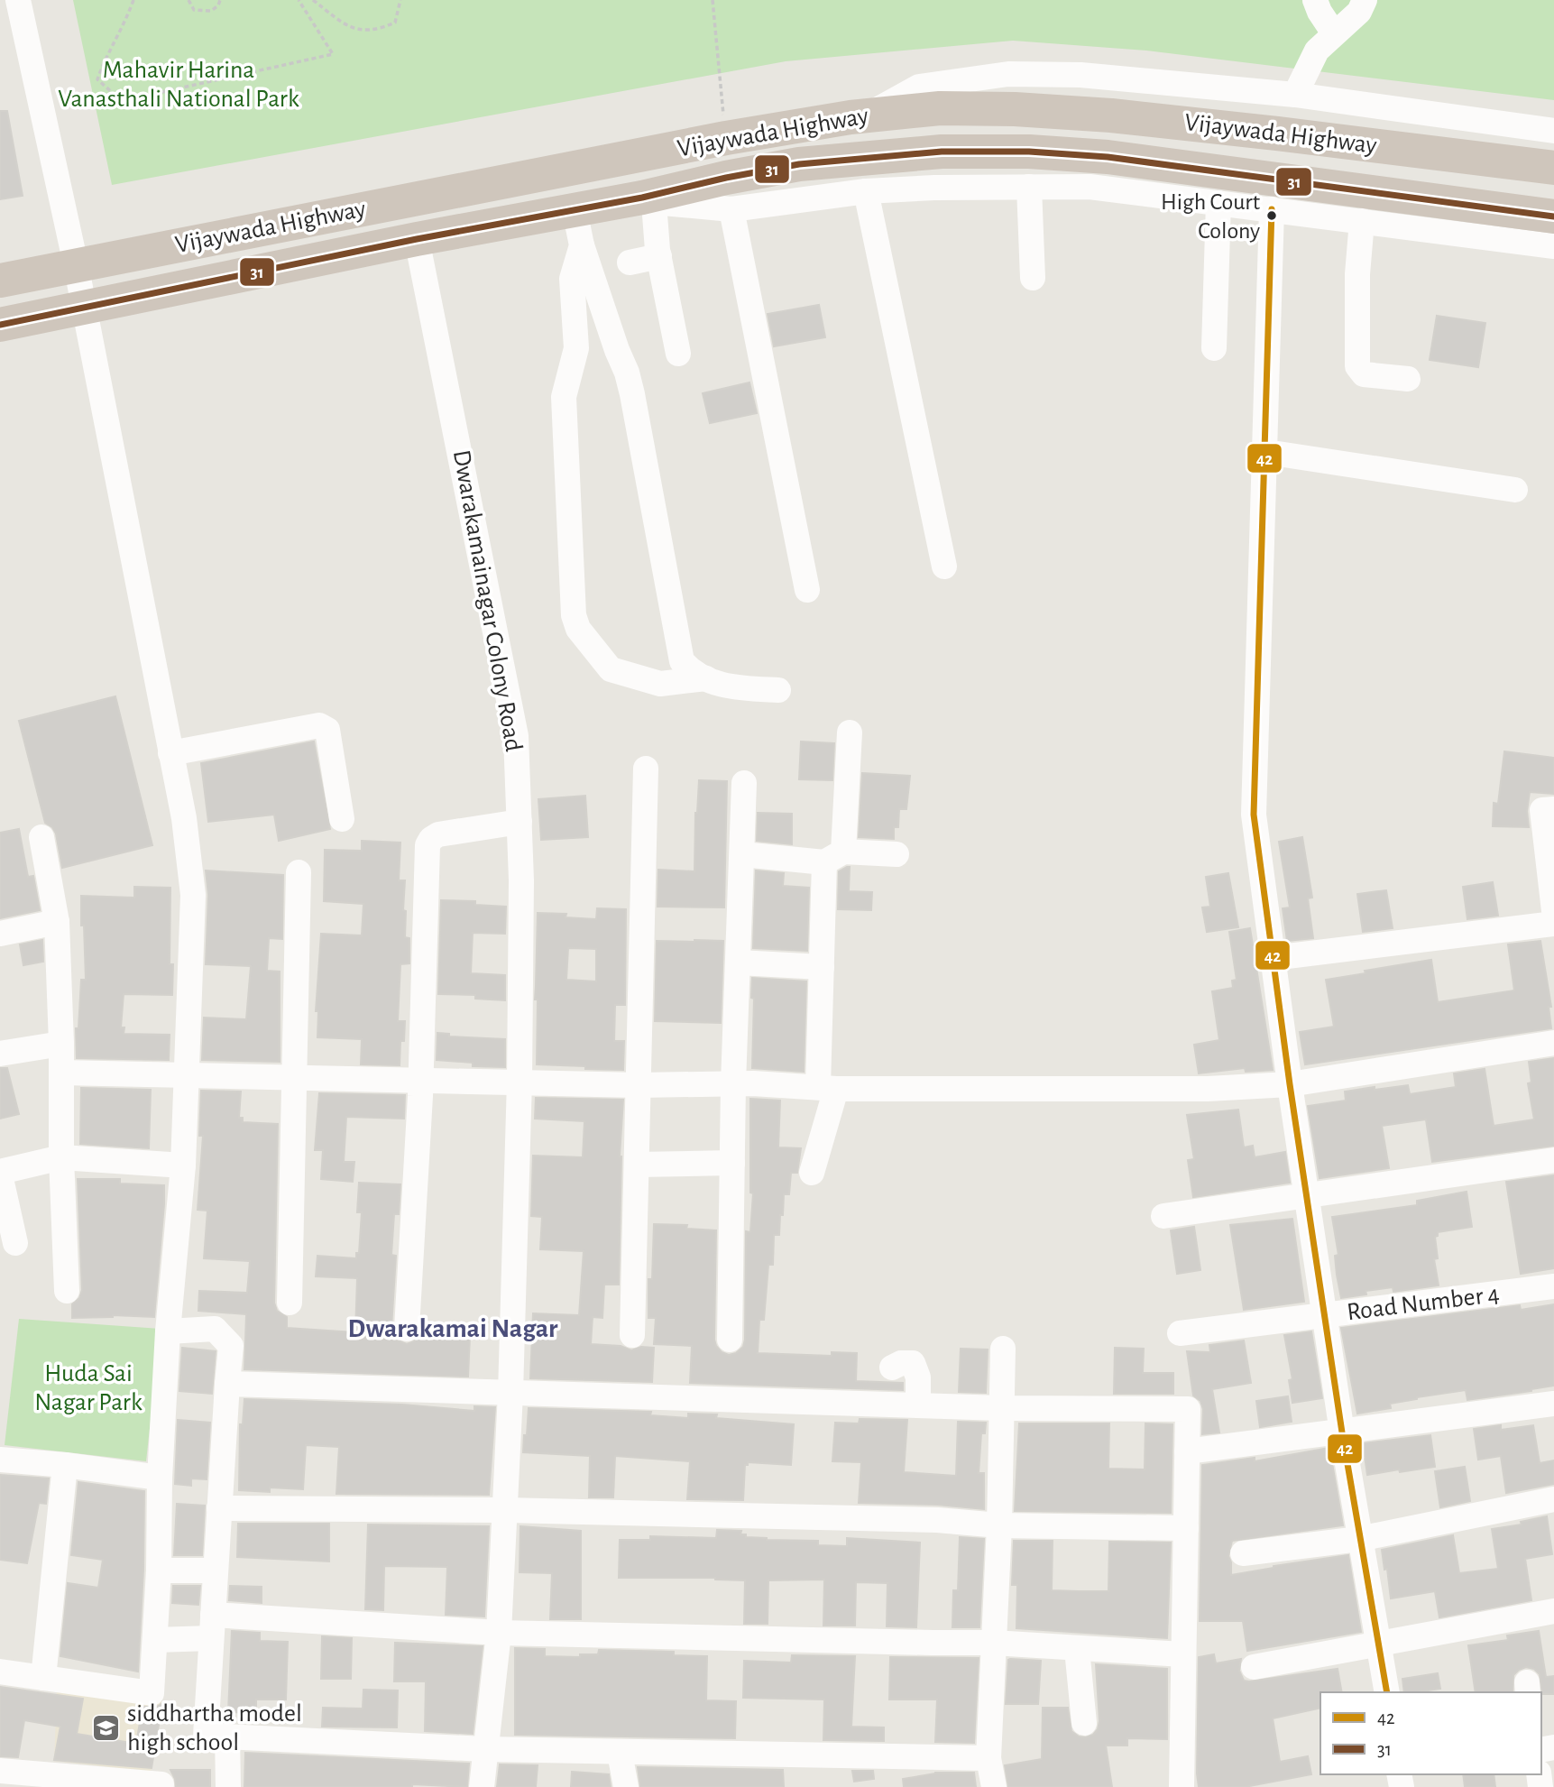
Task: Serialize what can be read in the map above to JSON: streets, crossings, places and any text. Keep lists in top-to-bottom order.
{
  "streets": {
    "highway": ["Vijaywada Highway"],
    "street": ["Dwarakamainagar Colony Road", "Road Number 4"]
  },
  "crossings": [
    ["Vijaywada Highway", "Dwarakamainagar Colony Road"]
  ],
  "districts": ["Dwarakamai Nagar"],
  "parks": ["Mahavir Harina Vanasthali National Park", "Huda Sai Nagar Park"],
  "places": {
    "other": ["High Court Colony"],
    "school or university": ["siddhartha model high school"]
  },
  "lines": ["transit line 31", "transit line 42"],
  "legend": ["42", "31"]
}
